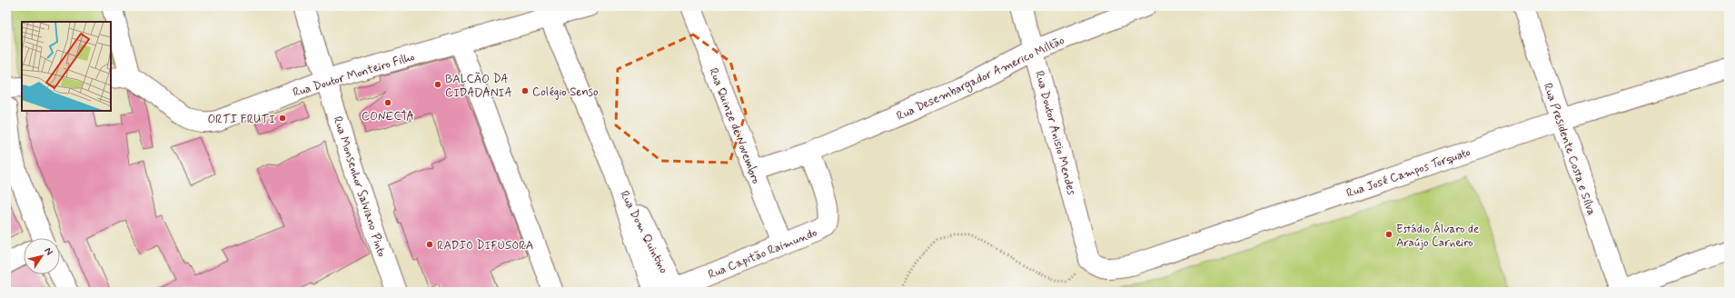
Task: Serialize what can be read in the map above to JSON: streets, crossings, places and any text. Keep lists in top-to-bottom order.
{
  "streets": {
    "street": [
      "Rua Doutor Monteiro Filho",
      "Rua Desembargador Americo Miltão",
      "Rua Quinze de Novembro",
      "Rua Doutor Anisio Mendes",
      "Rua Presidente Costa e Silva",
      "Rua José Campos Torquato",
      "Rua Monsenhor Salviano Pinto",
      "Rua Dom Quintino",
      "Rua Capitão Raimundo"
    ]
  },
  "crossings": [
    ["Rua Doutor Monteiro Filho", "Rua Monsenhor Salviano Pinto"],
    ["Rua Doutor Monteiro Filho", "Rua Dom Quintino"],
    ["Rua Desembargador Americo Miltão", "Rua Quinze de Novembro"],
    ["Rua Desembargador Americo Miltão", "Rua Doutor Anisio Mendes"],
    ["Rua Desembargador Americo Miltão", "Rua Capitão Raimundo"],
    ["Rua Quinze de Novembro", "Rua Capitão Raimundo"],
    ["Rua Doutor Anisio Mendes", "Rua José Campos Torquato"],
    ["Rua Presidente Costa e Silva", "Rua José Campos Torquato"],
    ["Rua Dom Quintino", "Rua Capitão Raimundo"]
  ],
  "places": [
    "BALCÃO DA CIDADANIA",
    "Colégio Senso",
    "CONECTA",
    "ORTI FRUTI",
    "Estádio Álvaro de Araújo Carneiro",
    "RADIO DIFUSORA"
  ],
  "north": "top right"
}
